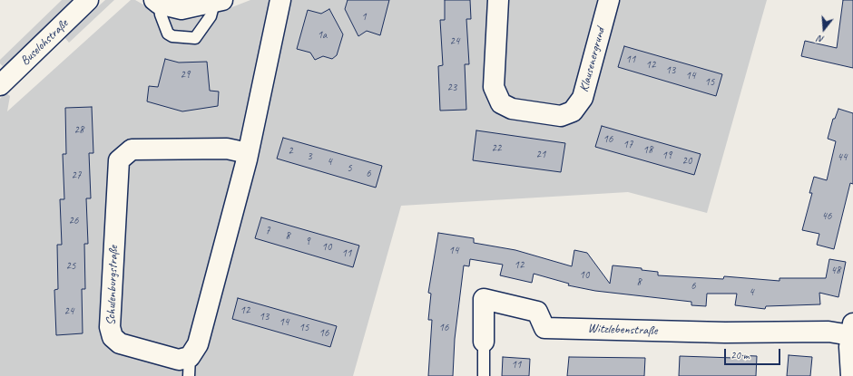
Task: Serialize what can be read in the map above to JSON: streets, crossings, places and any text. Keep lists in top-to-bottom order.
{
  "streets": {
    "street": [
      "Buselohstraße",
      "Klausenergrund",
      "Schulenburgstraße",
      "Witzlebenstraße"
    ]
  },
  "house_numbers": [
    "1",
    "1a",
    "24",
    "11",
    "12",
    "13",
    "29",
    "14",
    "15",
    "23",
    "28",
    "16",
    "17",
    "22",
    "18",
    "2",
    "21",
    "19",
    "3",
    "44",
    "20",
    "4",
    "5",
    "6",
    "27",
    "46",
    "26",
    "7",
    "8",
    "9",
    "10",
    "14",
    "11",
    "12",
    "25",
    "48",
    "10",
    "8",
    "6",
    "4",
    "12",
    "24",
    "13",
    "14",
    "15",
    "16",
    "16",
    "11"
  ],
  "scale_bar": "20 m",
  "north": "bottom"
}
